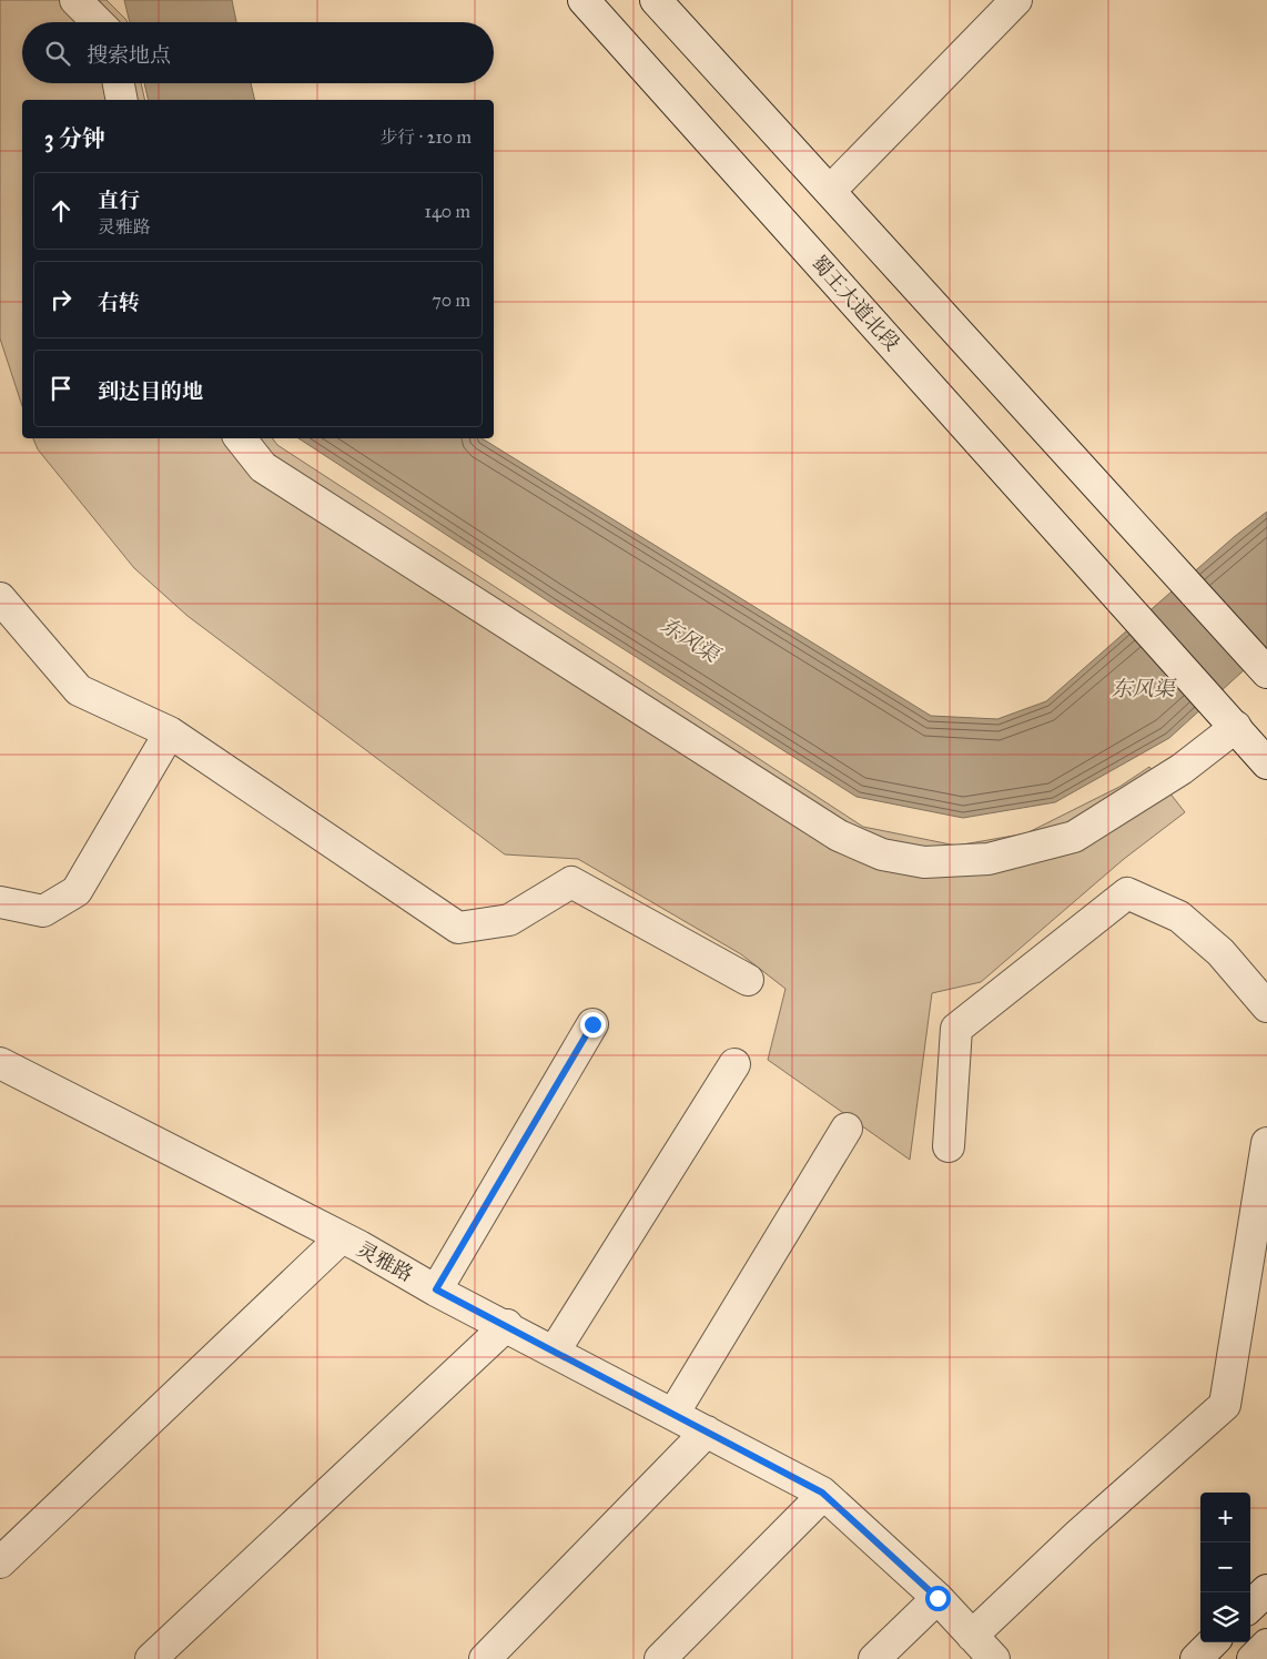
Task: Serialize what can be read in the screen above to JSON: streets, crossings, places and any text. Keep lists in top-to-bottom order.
{
  "streets": {
    "street": ["蜀王大道北段", "灵雅路"]
  },
  "water": ["东风渠"],
  "page": {
    "search": "搜索地点",
    "heading": ["3 分钟", "步行 · 210 m"],
    "list": [
      ["直行", "灵雅路", "140 m"],
      ["右转", "70 m"],
      "到达目的地"
    ],
    "map_buttons": ["+", "−"]
  }
}
